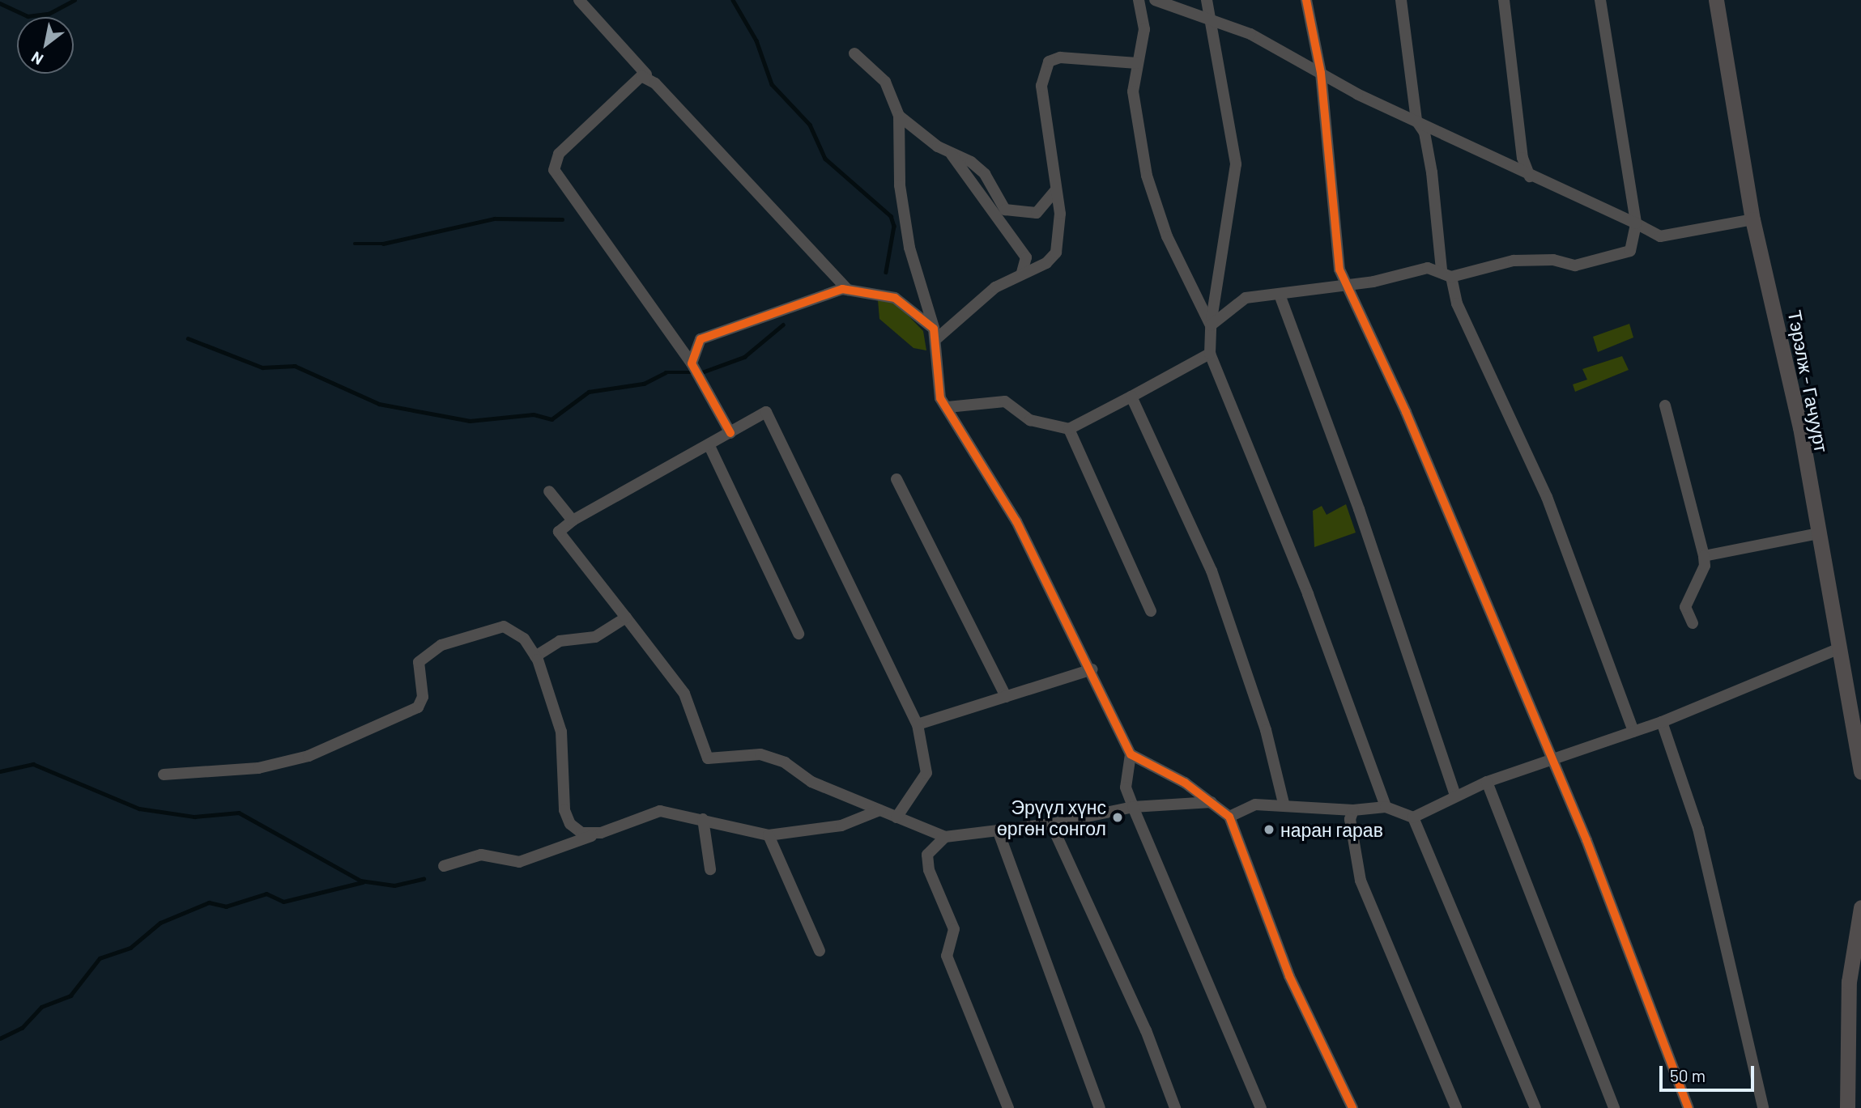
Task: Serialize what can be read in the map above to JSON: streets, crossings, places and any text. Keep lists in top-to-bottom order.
{
  "streets": {
    "main road": ["Тэрэлж - Гачуурт"]
  },
  "places": ["Эрүүл хүнс өргөн сонгол", "наран гарав"],
  "scale_bar": "50 m",
  "north": "bottom left"
}
